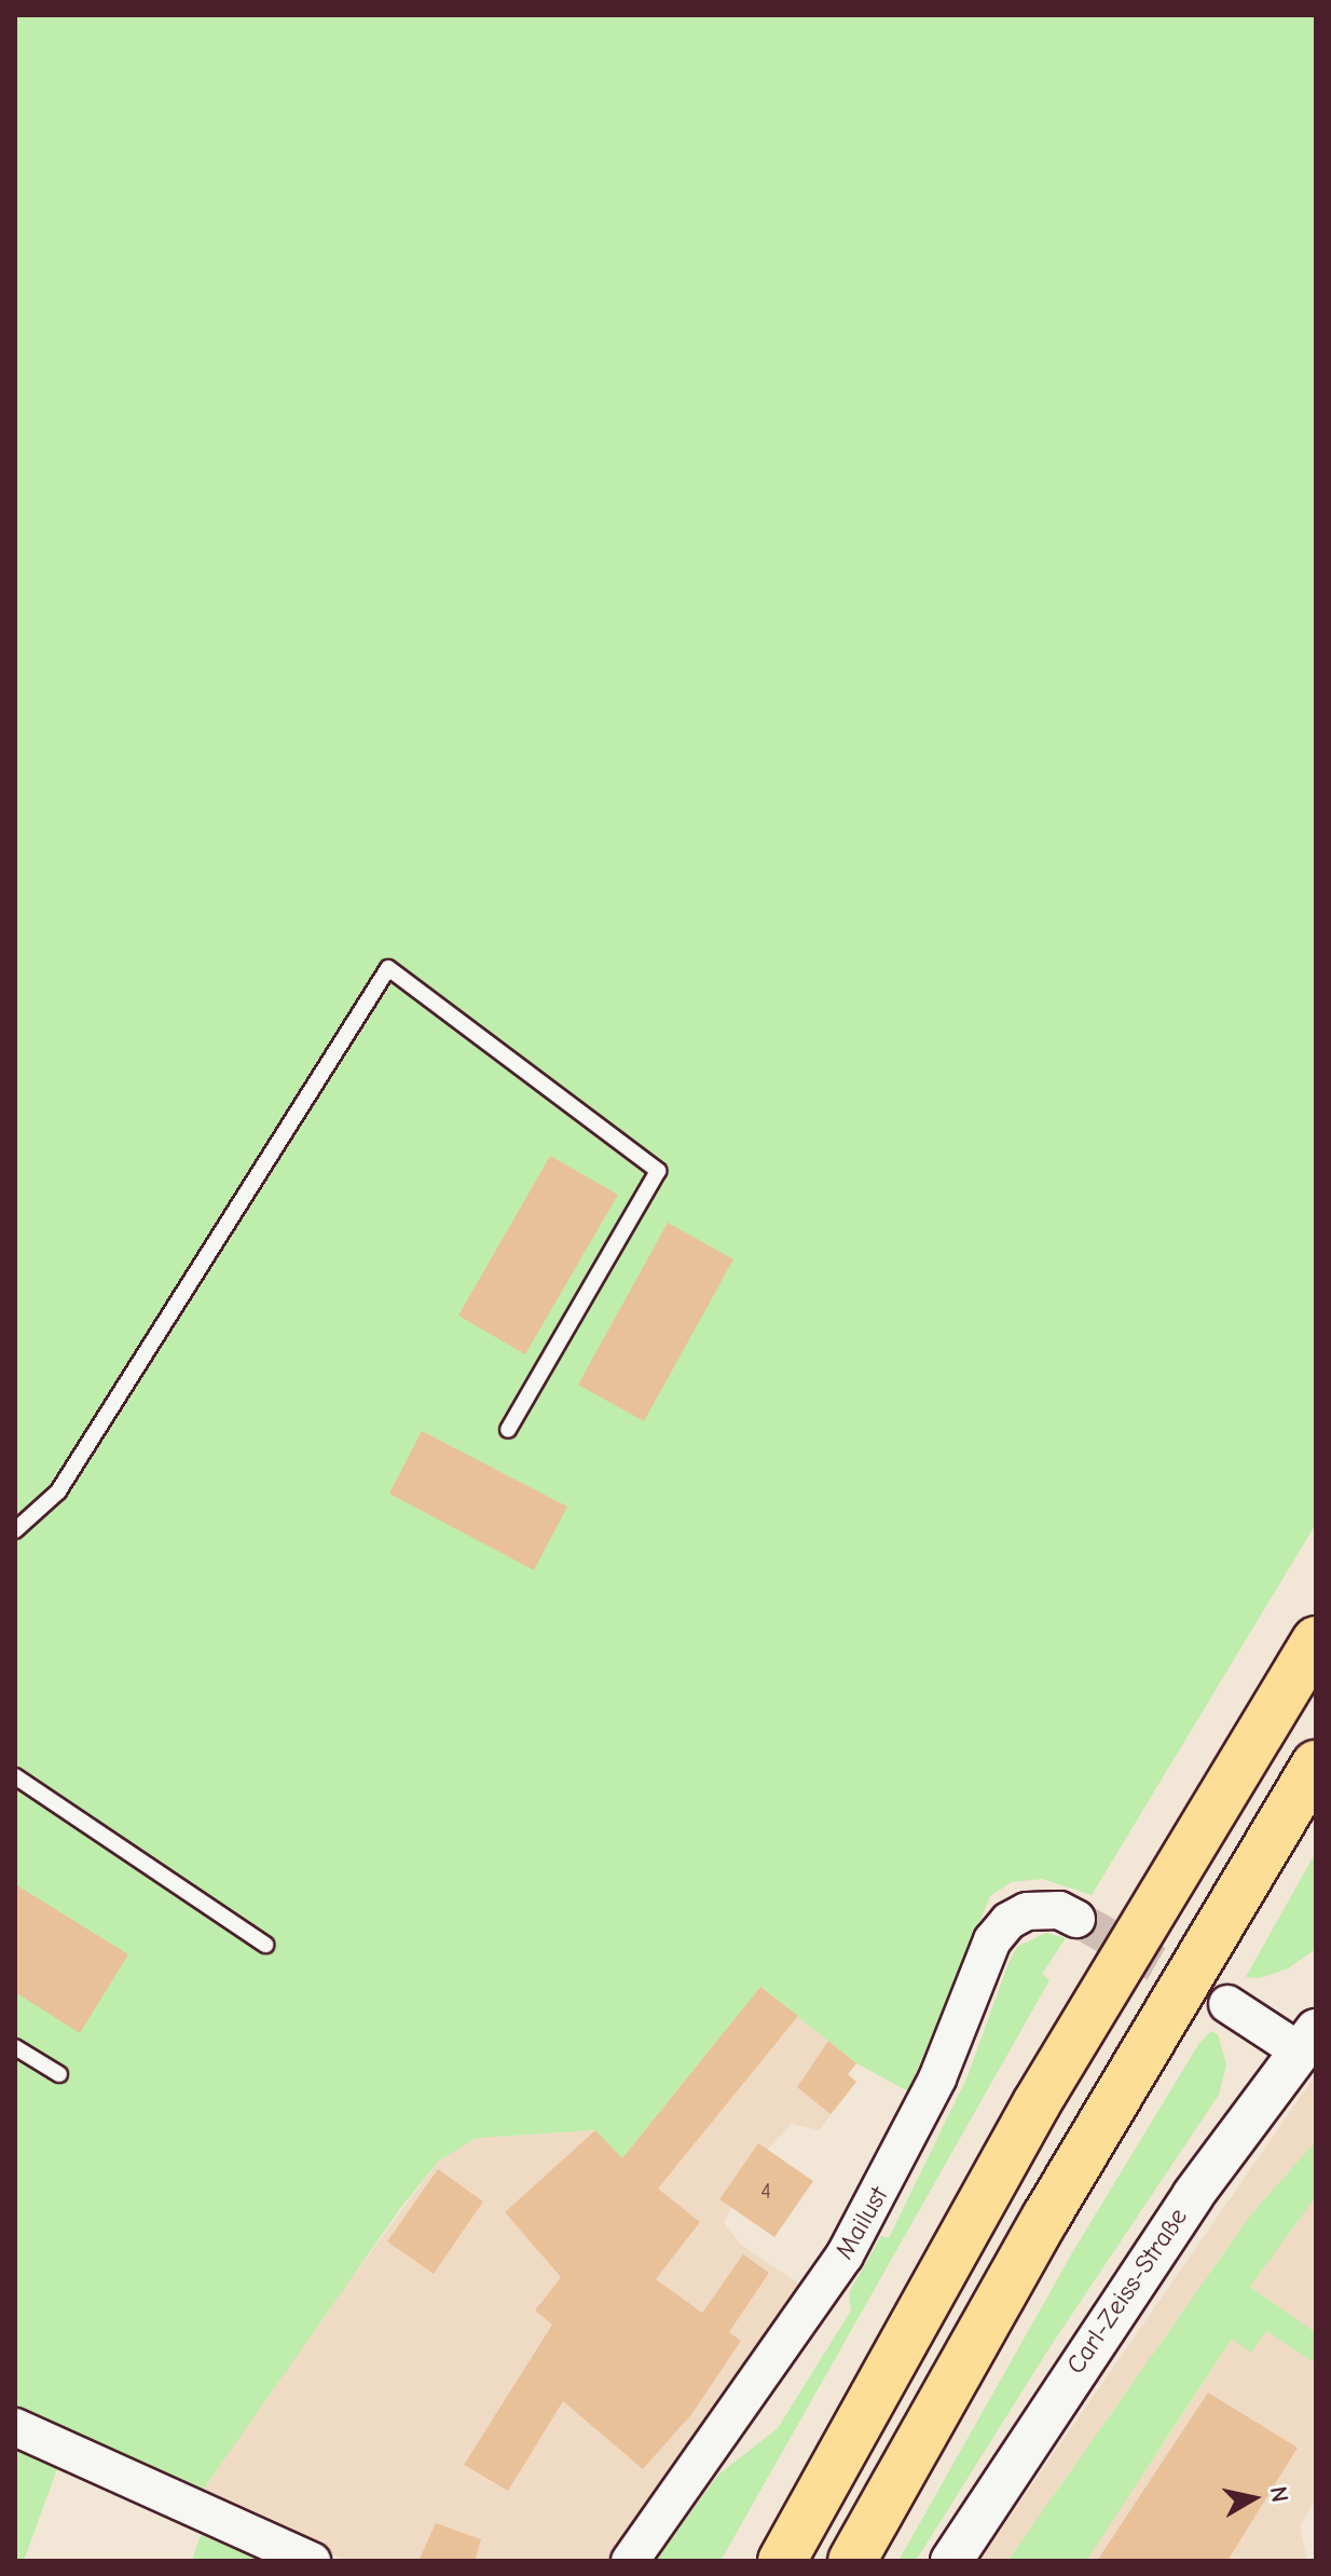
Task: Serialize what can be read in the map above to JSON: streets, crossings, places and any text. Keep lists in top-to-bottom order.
{
  "streets": {
    "main road": ["Carl-Zeiss-Straße"],
    "street": ["Mailust"]
  },
  "house_numbers": ["4"],
  "north": "right"
}
